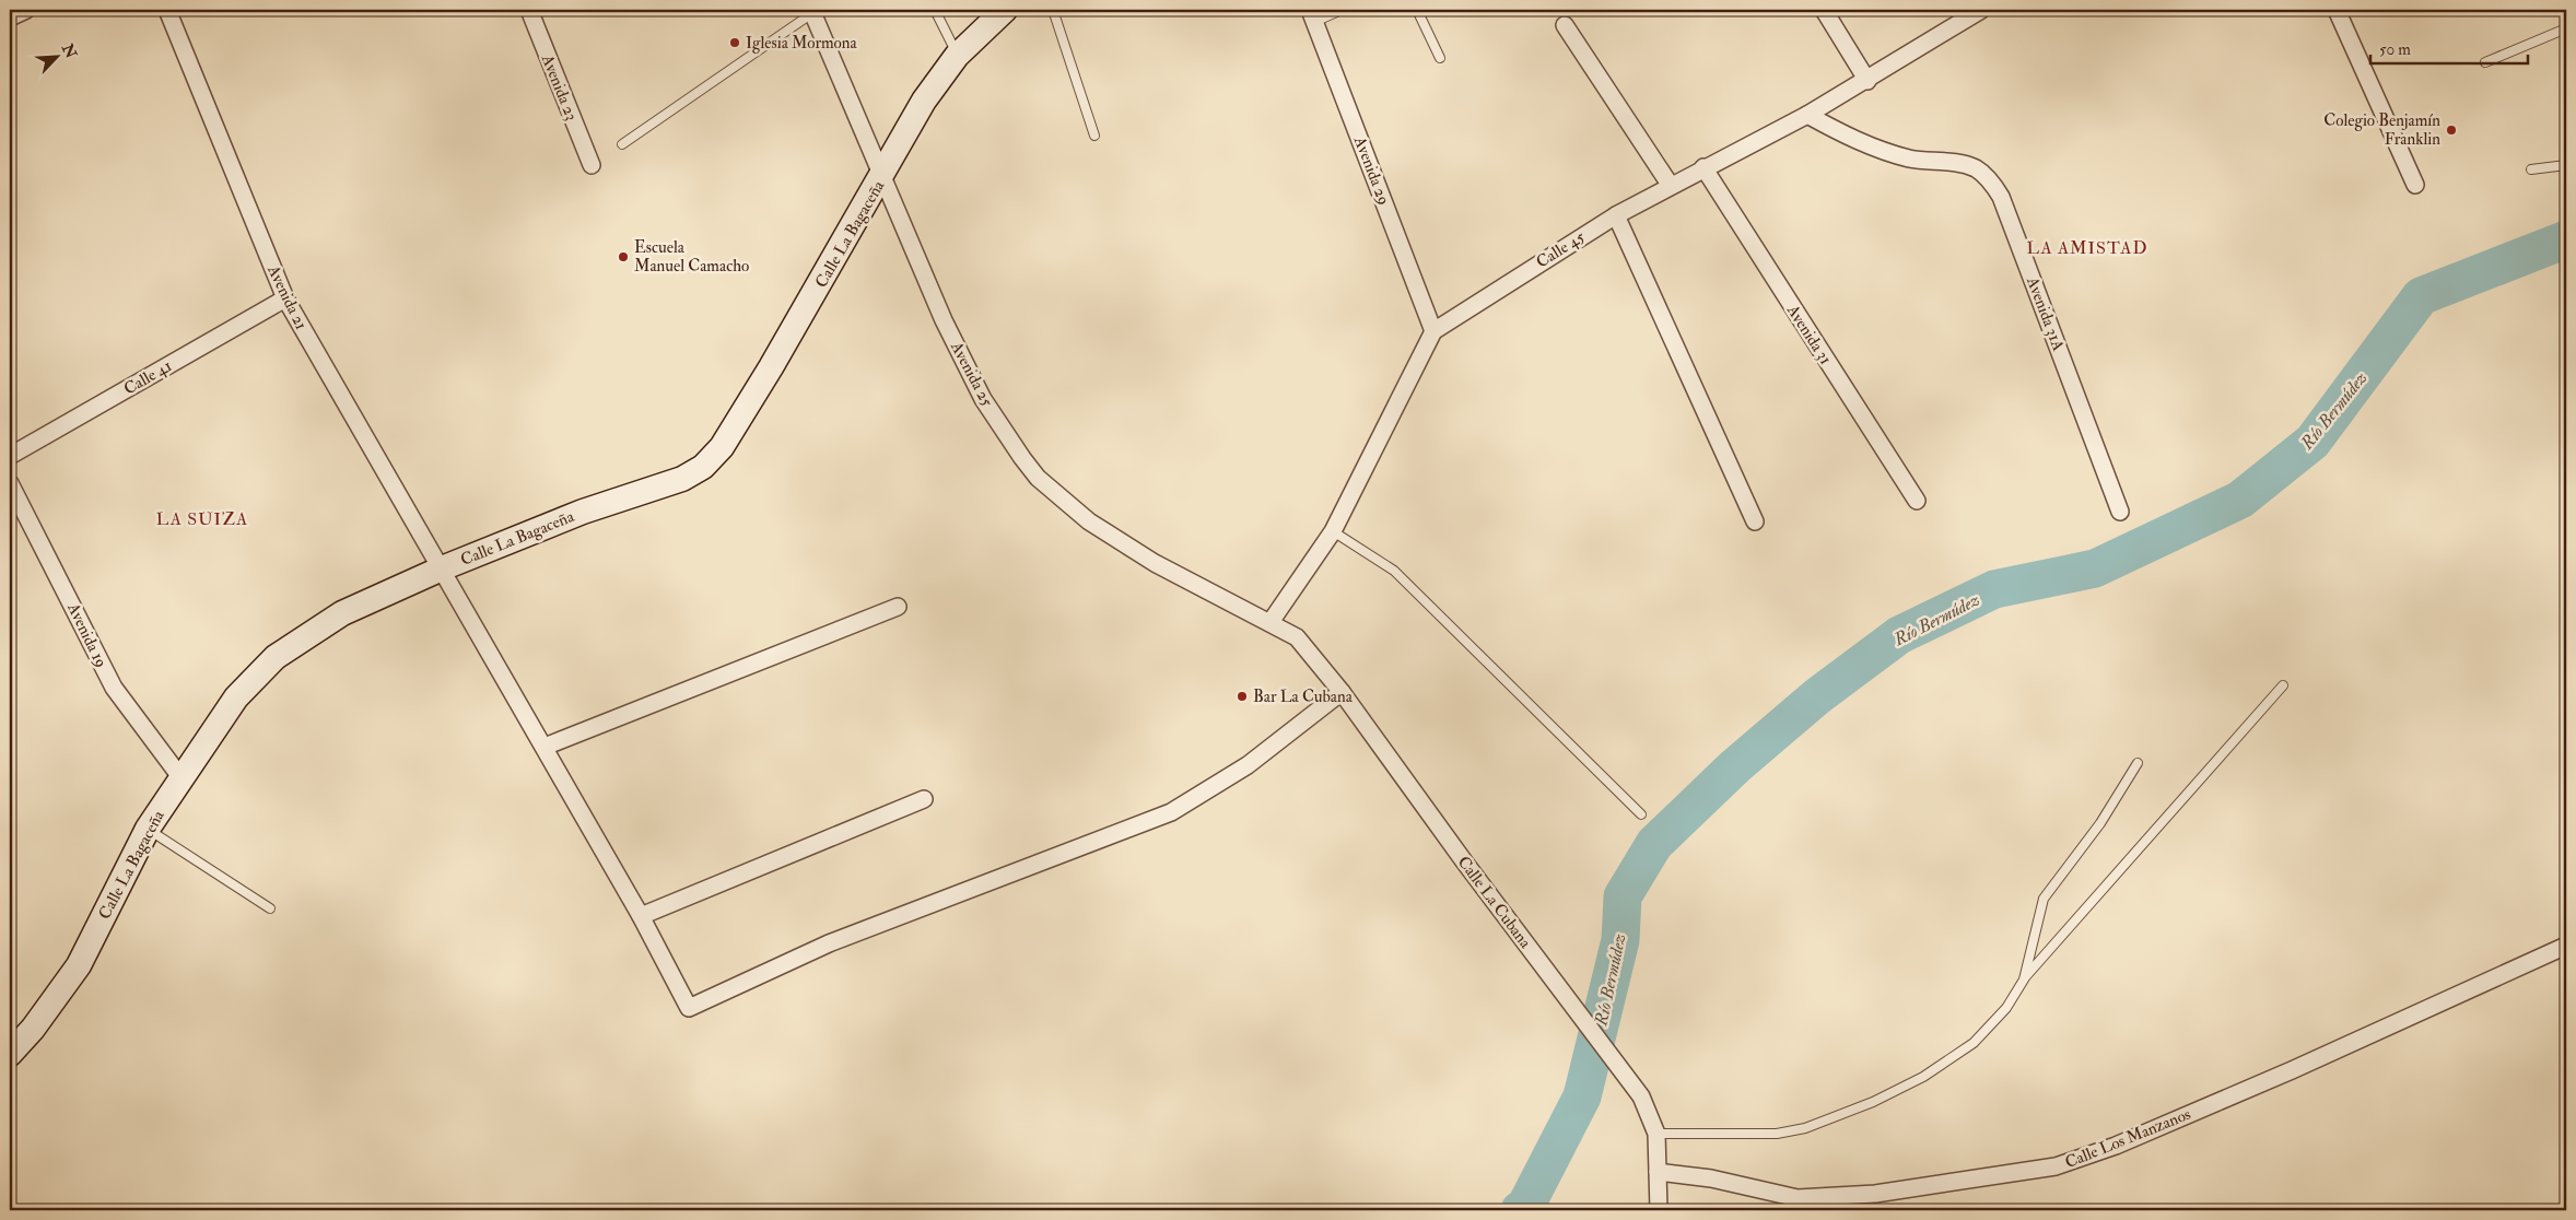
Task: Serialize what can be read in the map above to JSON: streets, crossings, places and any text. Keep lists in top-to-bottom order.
{
  "streets": {
    "street": [
      "Avenida 23",
      "Avenida 29",
      "Calle La Bagaceña",
      "Calle 45",
      "Avenida 21",
      "Avenida 31A",
      "Avenida 31",
      "Avenida 25",
      "Calle 41",
      "Avenida 19",
      "Calle La Cubana",
      "Calle Los Manzanos"
    ]
  },
  "crossings": [
    ["Avenida 29", "Calle 45"],
    ["Calle La Bagaceña", "Avenida 21"],
    ["Calle La Bagaceña", "Avenida 25"],
    ["Calle La Bagaceña", "Avenida 19"],
    ["Calle 45", "Avenida 31A"],
    ["Calle 45", "Avenida 31"],
    ["Avenida 21", "Calle 41"],
    ["Avenida 21", "Calle La Cubana"],
    ["Avenida 25", "Calle La Cubana"],
    ["Calle La Cubana", "Calle Los Manzanos"]
  ],
  "districts": ["LA AMISTAD", "LA SUIZA"],
  "water": ["Río Bermúdez"],
  "places": [
    "Iglesia Mormona",
    "Colegio Benjamín Franklin",
    "Escuela Manuel Camacho",
    "Bar La Cubana"
  ],
  "scale_bar": "50 m",
  "north": "top right"
}
